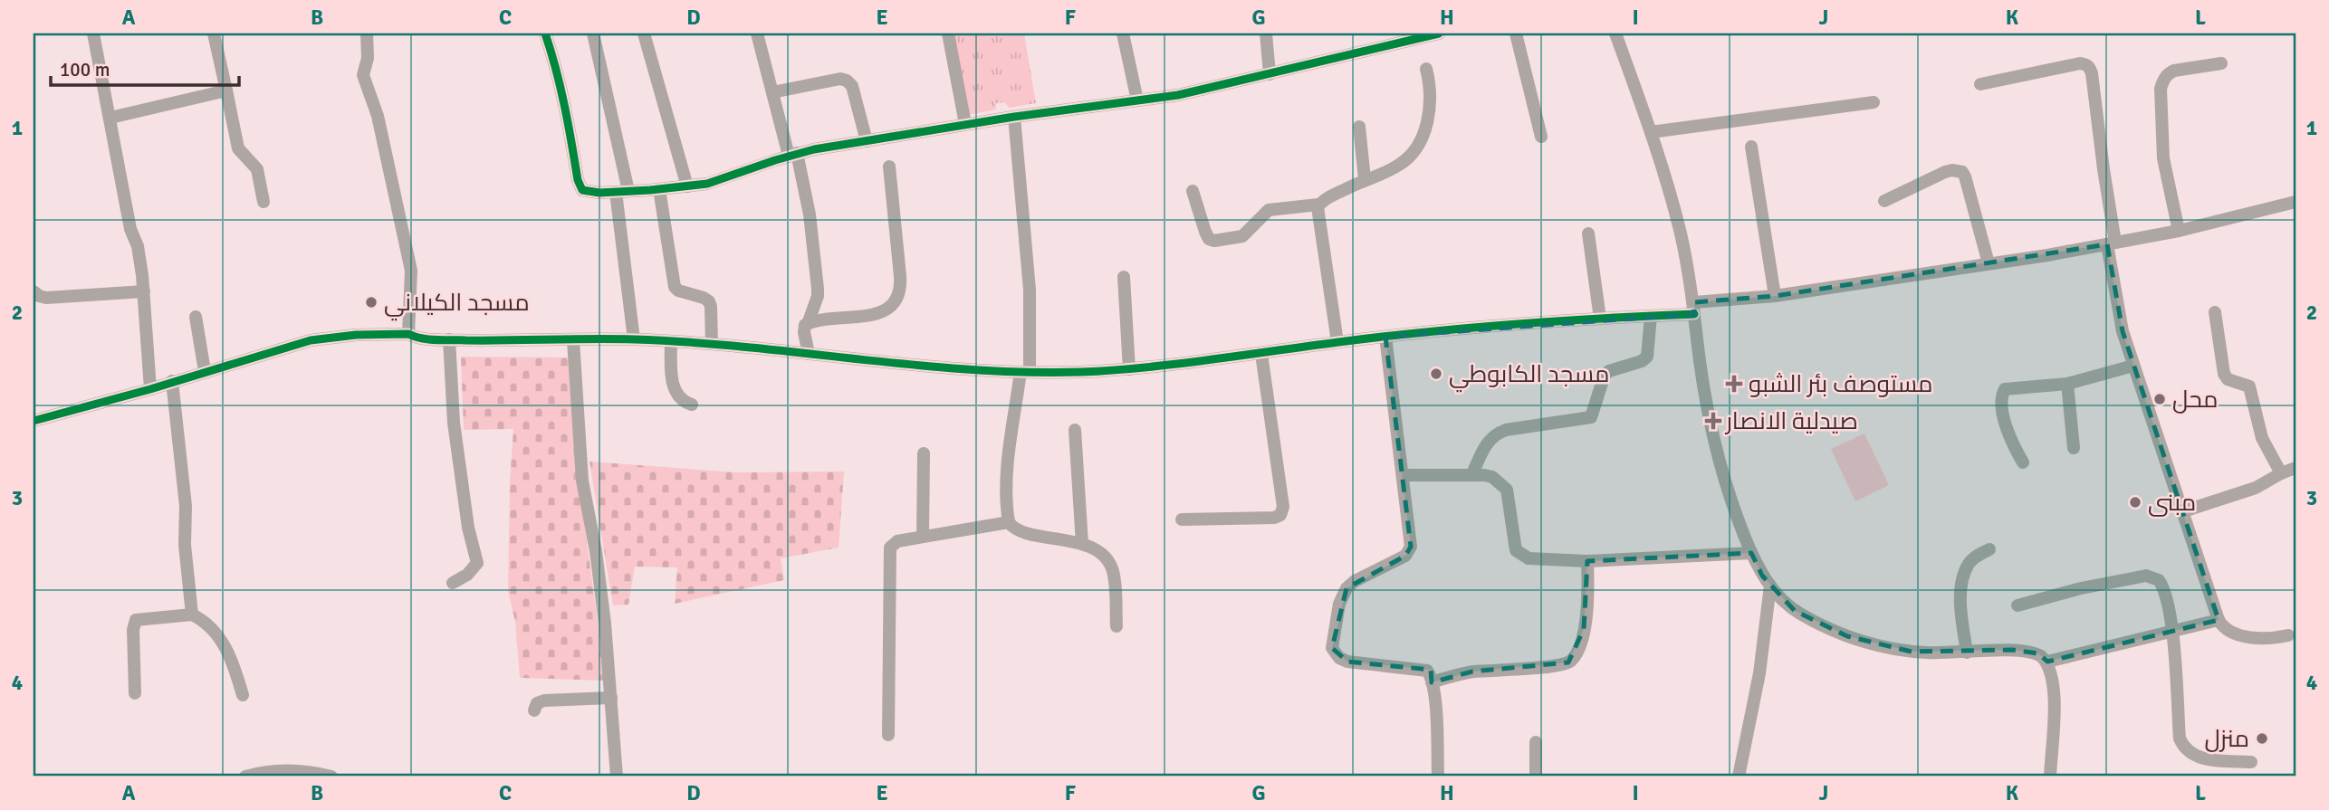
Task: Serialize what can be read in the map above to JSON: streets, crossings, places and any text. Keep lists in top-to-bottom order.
{
  "places": {
    "other": [
      "مسجد الكيلاني",
      "مسجد الكابوطي",
      "محل",
      "مبنى",
      "منزل"
    ],
    "health": ["مستوصف بئر الشبو", "صيدلية الانصار"]
  },
  "scale_bar": "100 m",
  "grid": {
    "columns": [
      "A",
      "B",
      "C",
      "D",
      "E",
      "F",
      "G",
      "H",
      "I",
      "J",
      "K",
      "L"
    ],
    "rows": [
      "1",
      "2",
      "3",
      "4"
    ]
  }
}
